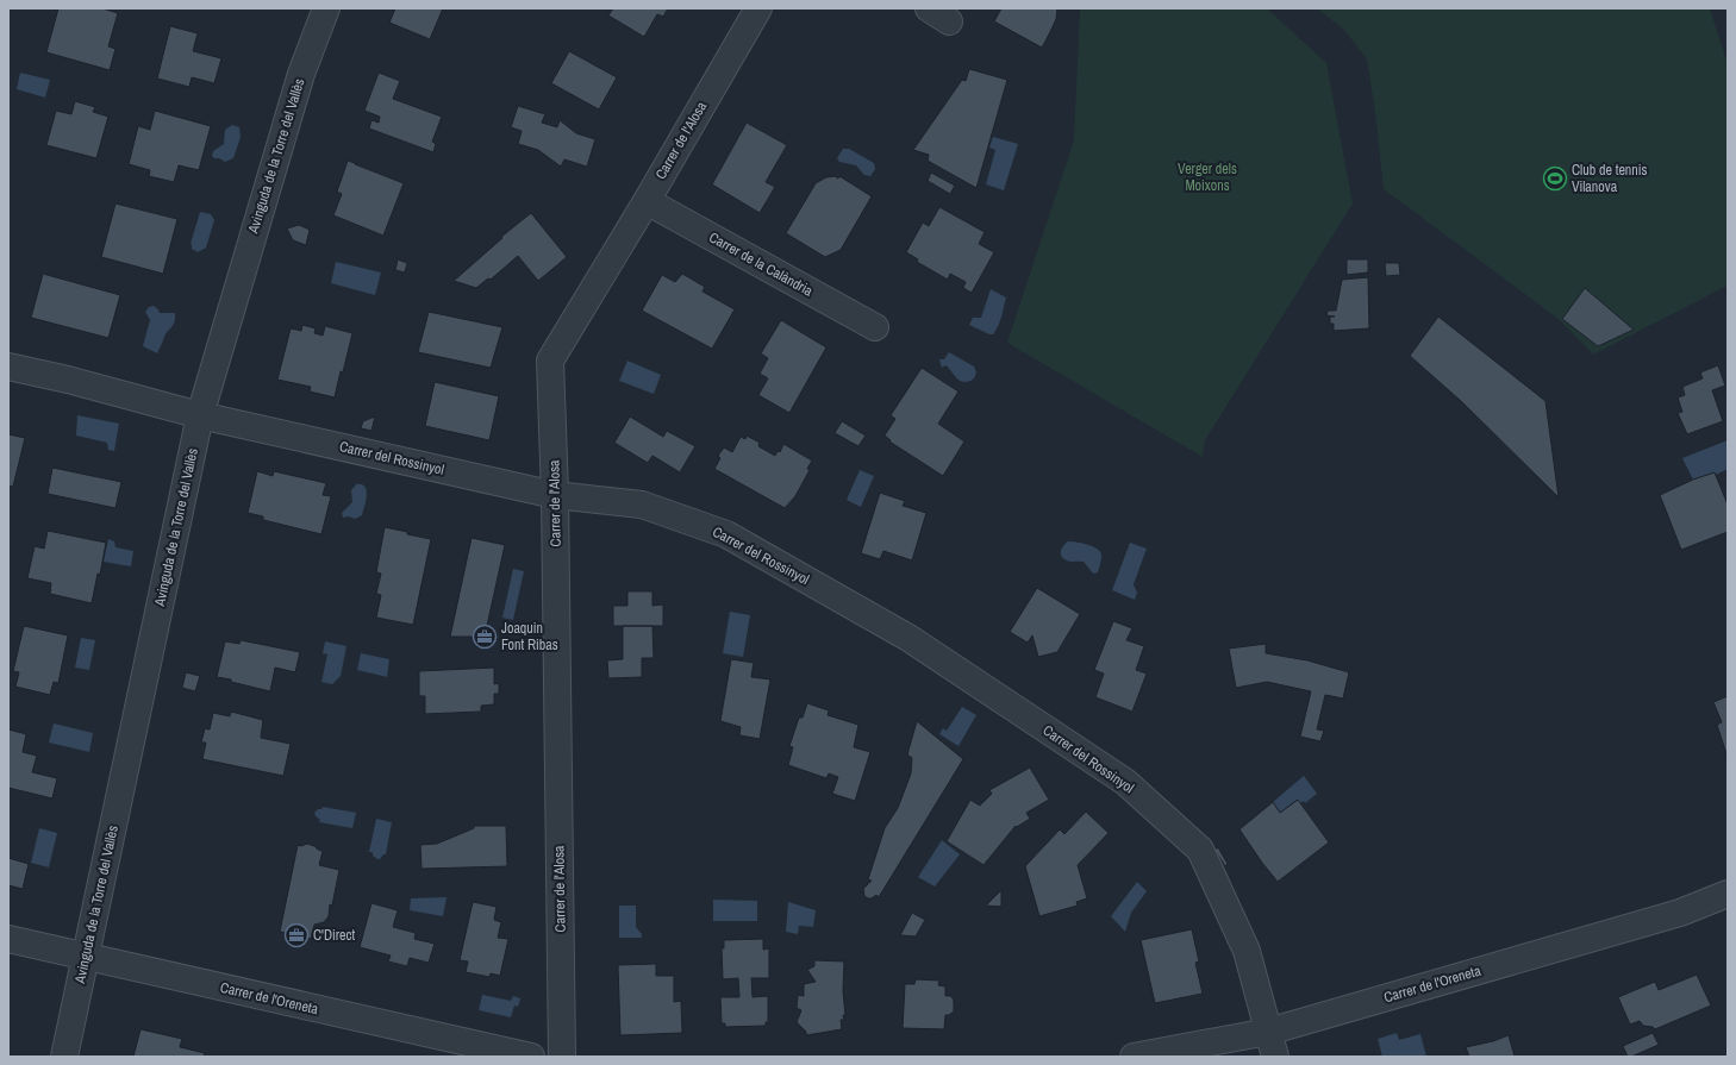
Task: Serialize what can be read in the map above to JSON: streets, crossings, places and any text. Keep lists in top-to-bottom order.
{
  "streets": {
    "street": [
      "Carrer de l'Alosa",
      "Avinguda de la Torre del Vallès",
      "Carrer de la Calàndria",
      "Carrer del Rossinyol",
      "Carrer de l'Oreneta"
    ]
  },
  "crossings": [
    ["Carrer de l'Alosa", "Carrer de la Calàndria"],
    ["Carrer de l'Alosa", "Carrer del Rossinyol"],
    ["Avinguda de la Torre del Vallès", "Carrer del Rossinyol"],
    ["Avinguda de la Torre del Vallès", "Carrer de l'Oreneta"],
    ["Carrer del Rossinyol", "Carrer de l'Oreneta"]
  ],
  "parks": ["Verger dels Moixons"],
  "places": {
    "sports": ["Club de tennis Vilanova"],
    "office": ["Joaquin Font Ribas", "C'Direct"]
  }
}
